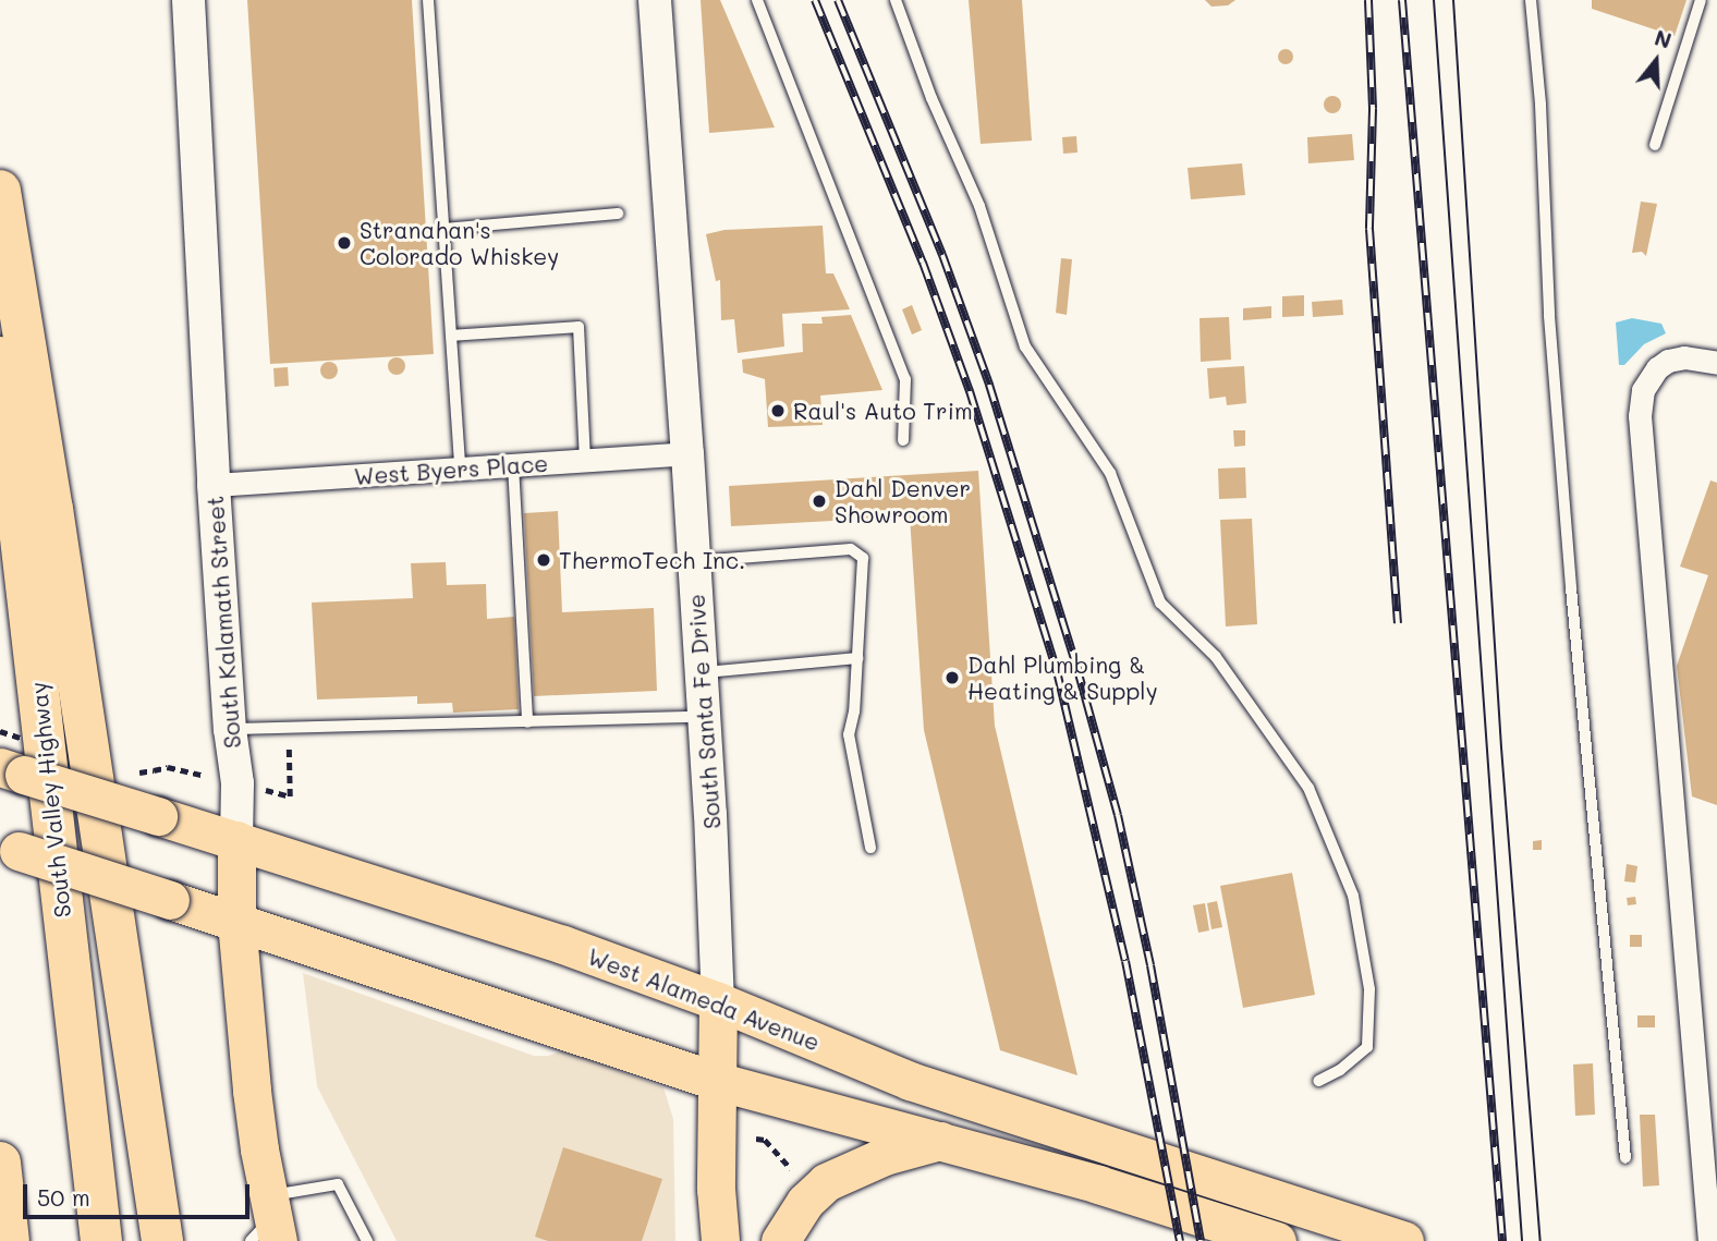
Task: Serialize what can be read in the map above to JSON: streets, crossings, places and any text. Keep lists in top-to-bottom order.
{
  "streets": {
    "highway": ["South Valley Highway"],
    "main road": ["South Kalamath Street", "South Santa Fe Drive", "West Alameda Avenue"],
    "street": ["West Byers Place"]
  },
  "crossings": [
    ["West Byers Place", "South Kalamath Street"],
    ["West Byers Place", "South Santa Fe Drive"],
    ["South Kalamath Street", "West Alameda Avenue"],
    ["South Santa Fe Drive", "West Alameda Avenue"]
  ],
  "places": [
    "Stranahan's Colorado Whiskey",
    "Raul's Auto Trim",
    "Dahl Denver Showroom",
    "ThermoTech Inc.",
    "Dahl Plumbing & Heating & Supply"
  ],
  "scale_bar": "50 m",
  "north": "top"
}
